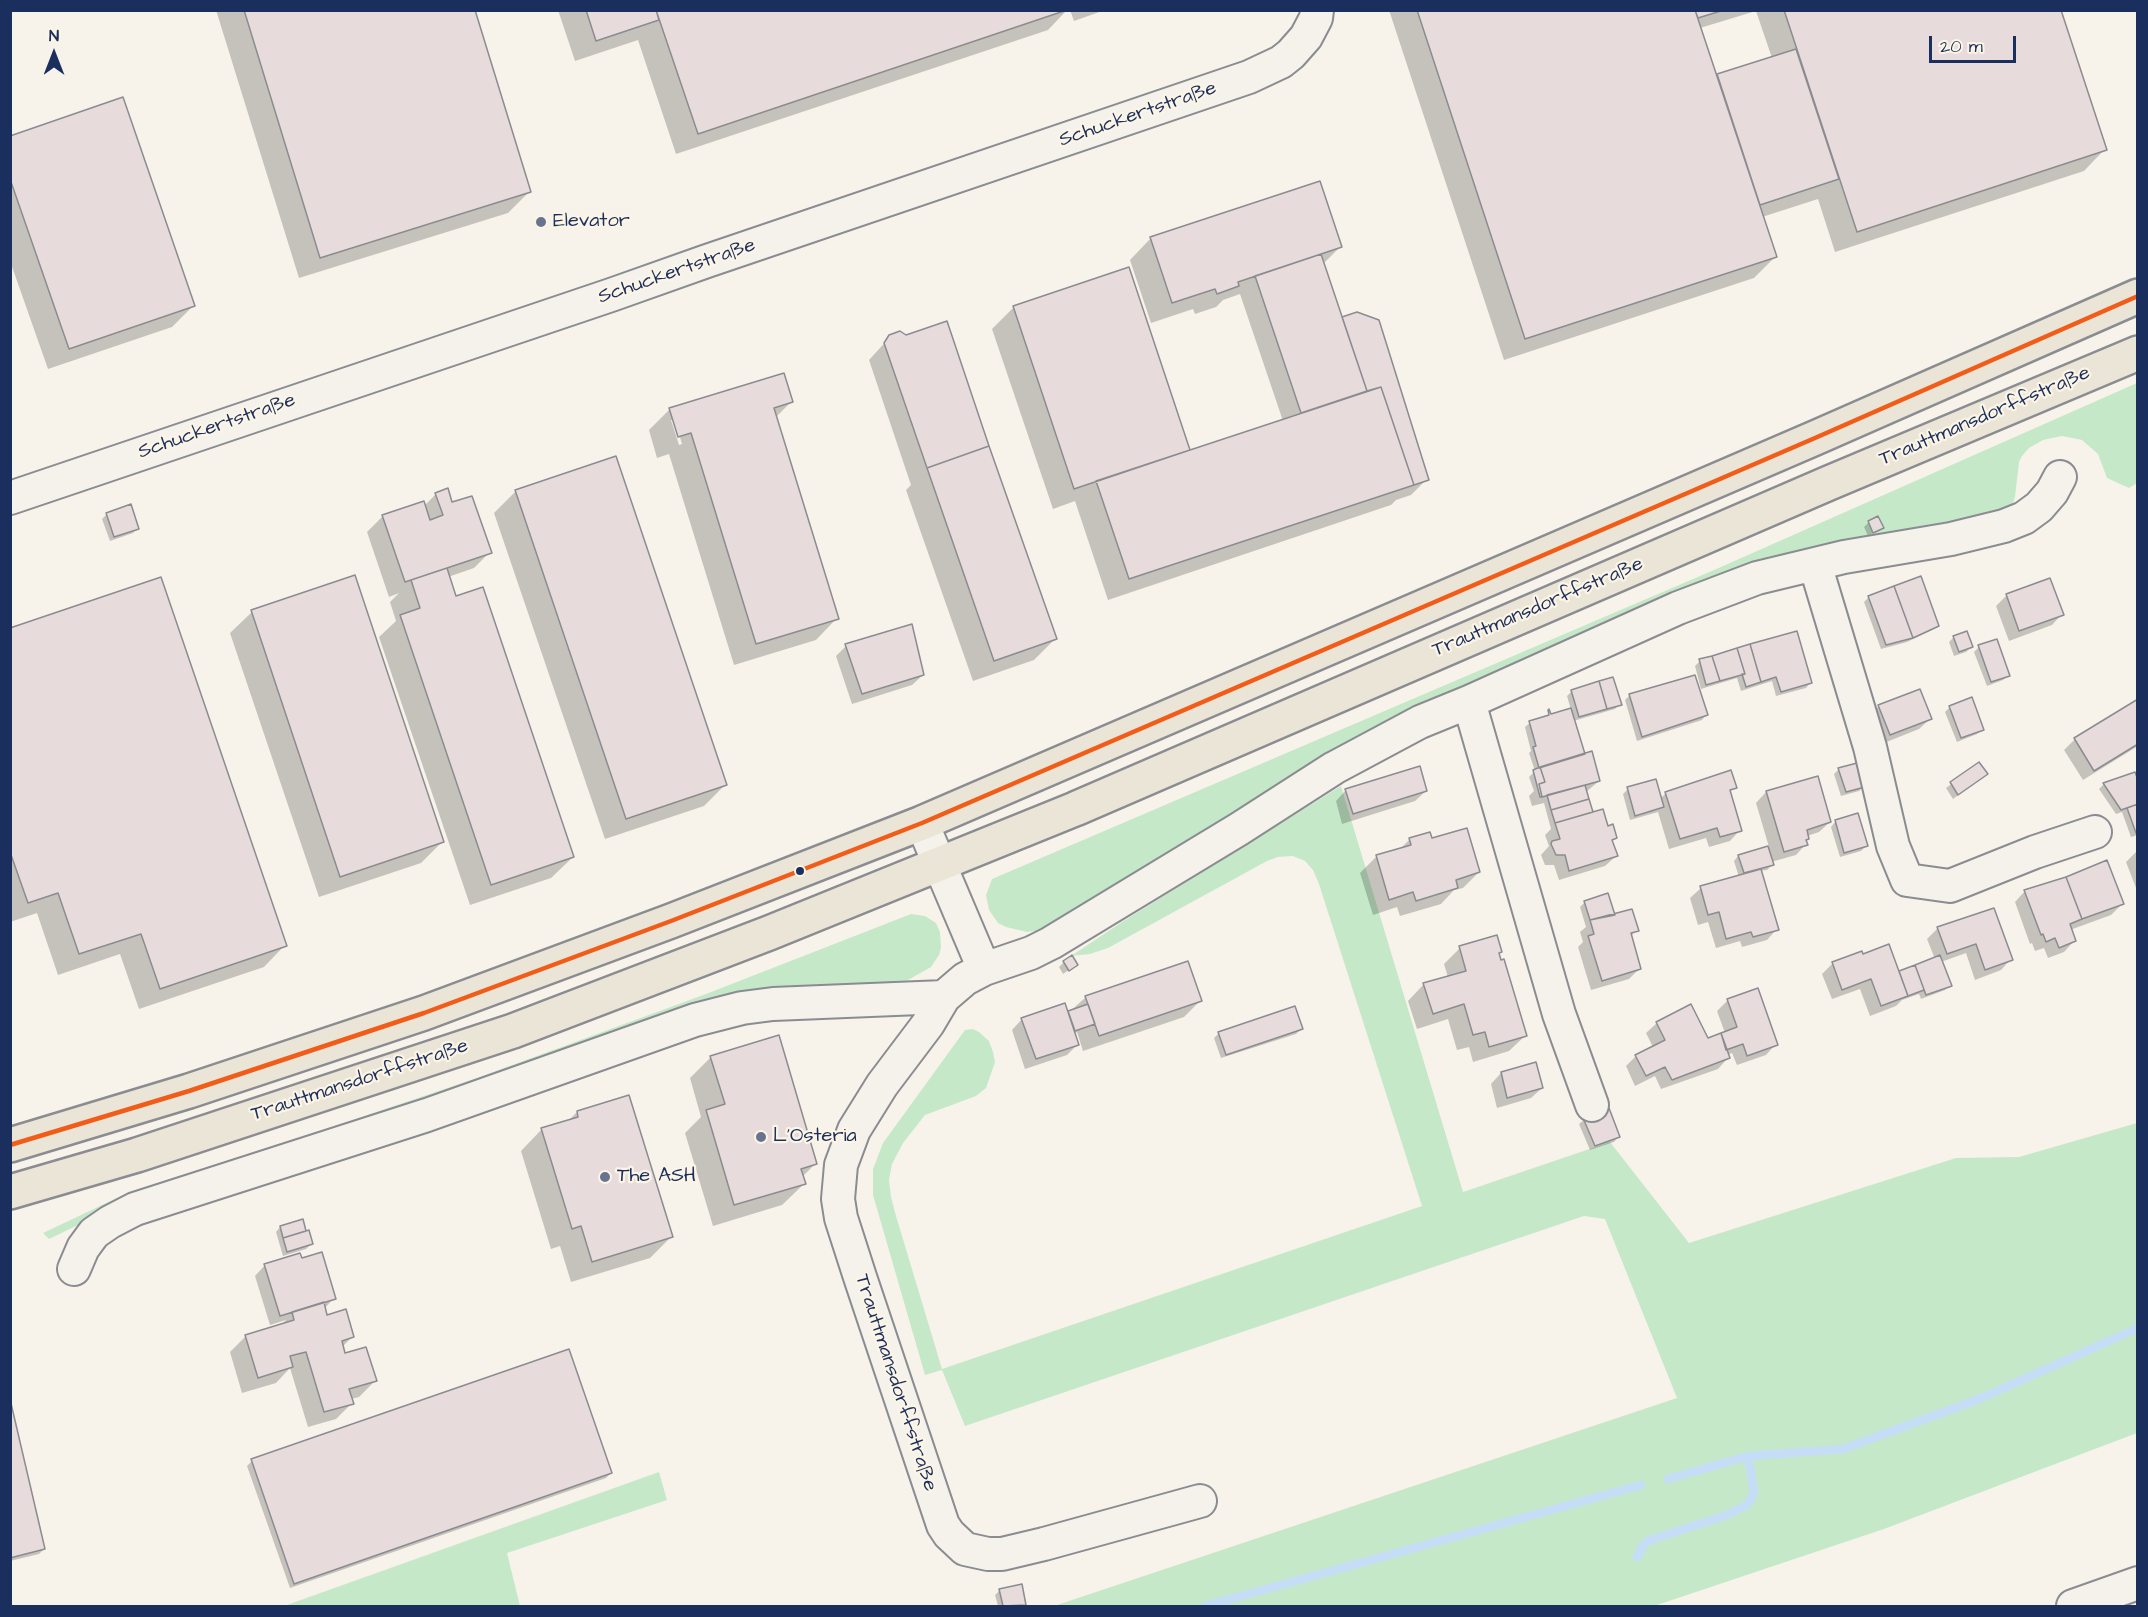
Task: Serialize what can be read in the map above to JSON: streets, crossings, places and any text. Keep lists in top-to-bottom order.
{
  "streets": {
    "main road": ["Trauttmansdorffstraße"],
    "street": ["Schuckertstraße"]
  },
  "places": ["Elevator", "L'Osteria", "The ASH"],
  "scale_bar": "20 m",
  "north": "top"
}
